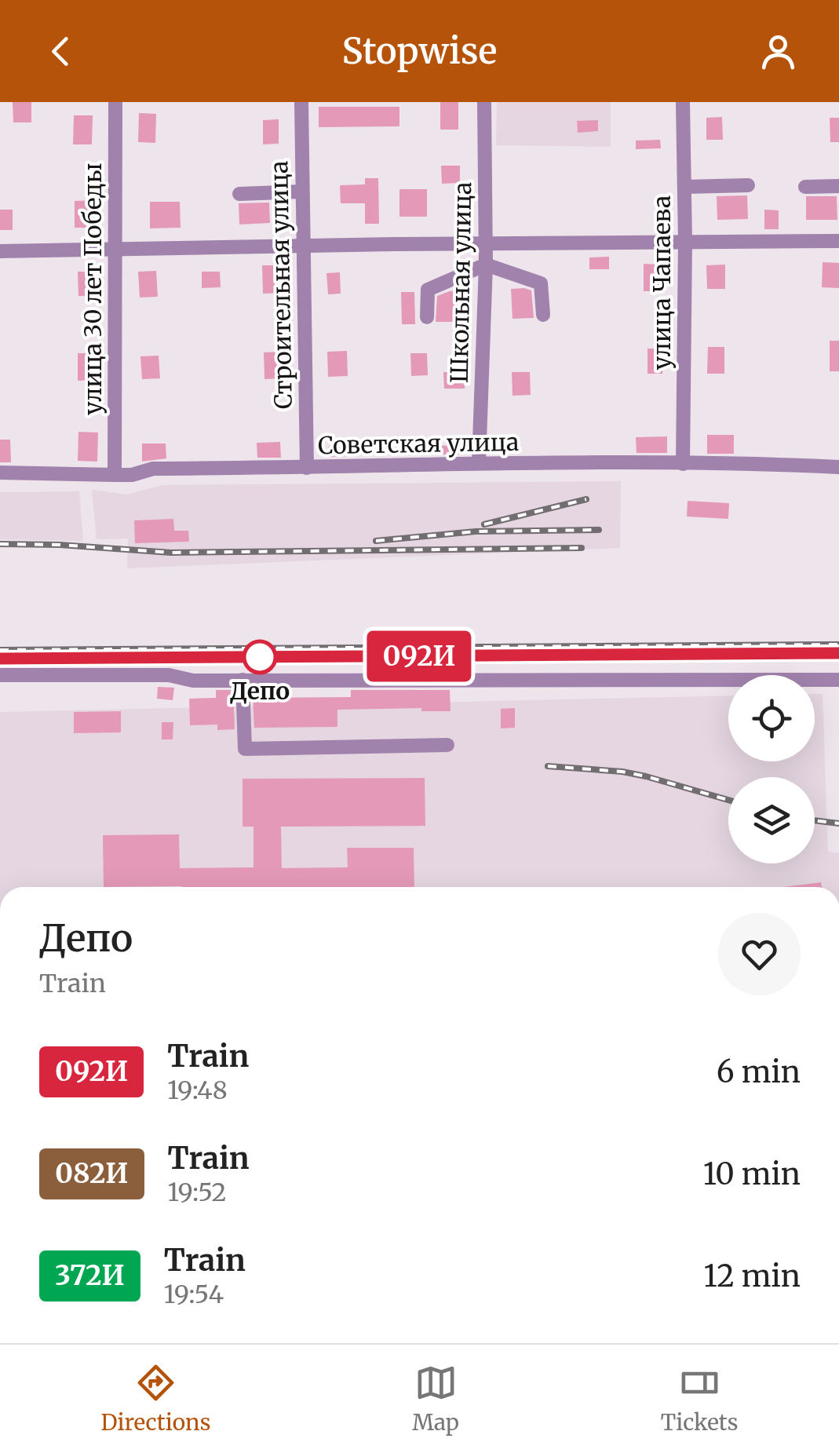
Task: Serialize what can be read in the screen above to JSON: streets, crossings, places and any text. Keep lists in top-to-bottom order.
{
  "streets": {
    "street": [
      "Школьная улица",
      "улица Чапаева",
      "Строительная улица",
      "улица 30 лет Победы",
      "Советская улица"
    ]
  },
  "crossings": [
    ["Школьная улица", "Советская улица"],
    ["улица Чапаева", "Советская улица"],
    ["Строительная улица", "Советская улица"],
    ["улица 30 лет Победы", "Советская улица"]
  ],
  "places": ["Депо"],
  "page": {
    "header": "Stopwise",
    "on_map": "092И",
    "heading": ["Депо", "Train"],
    "list": [
      {
        "mark": "092И",
        "name": "Train",
        "note": "19:48",
        "value": "6 min"
      },
      {
        "mark": "082И",
        "name": "Train",
        "note": "19:52",
        "value": "10 min"
      },
      {
        "mark": "372И",
        "name": "Train",
        "note": "19:54",
        "value": "12 min"
      }
    ],
    "tabs": ["Directions", "Map", "Tickets"]
  }
}
